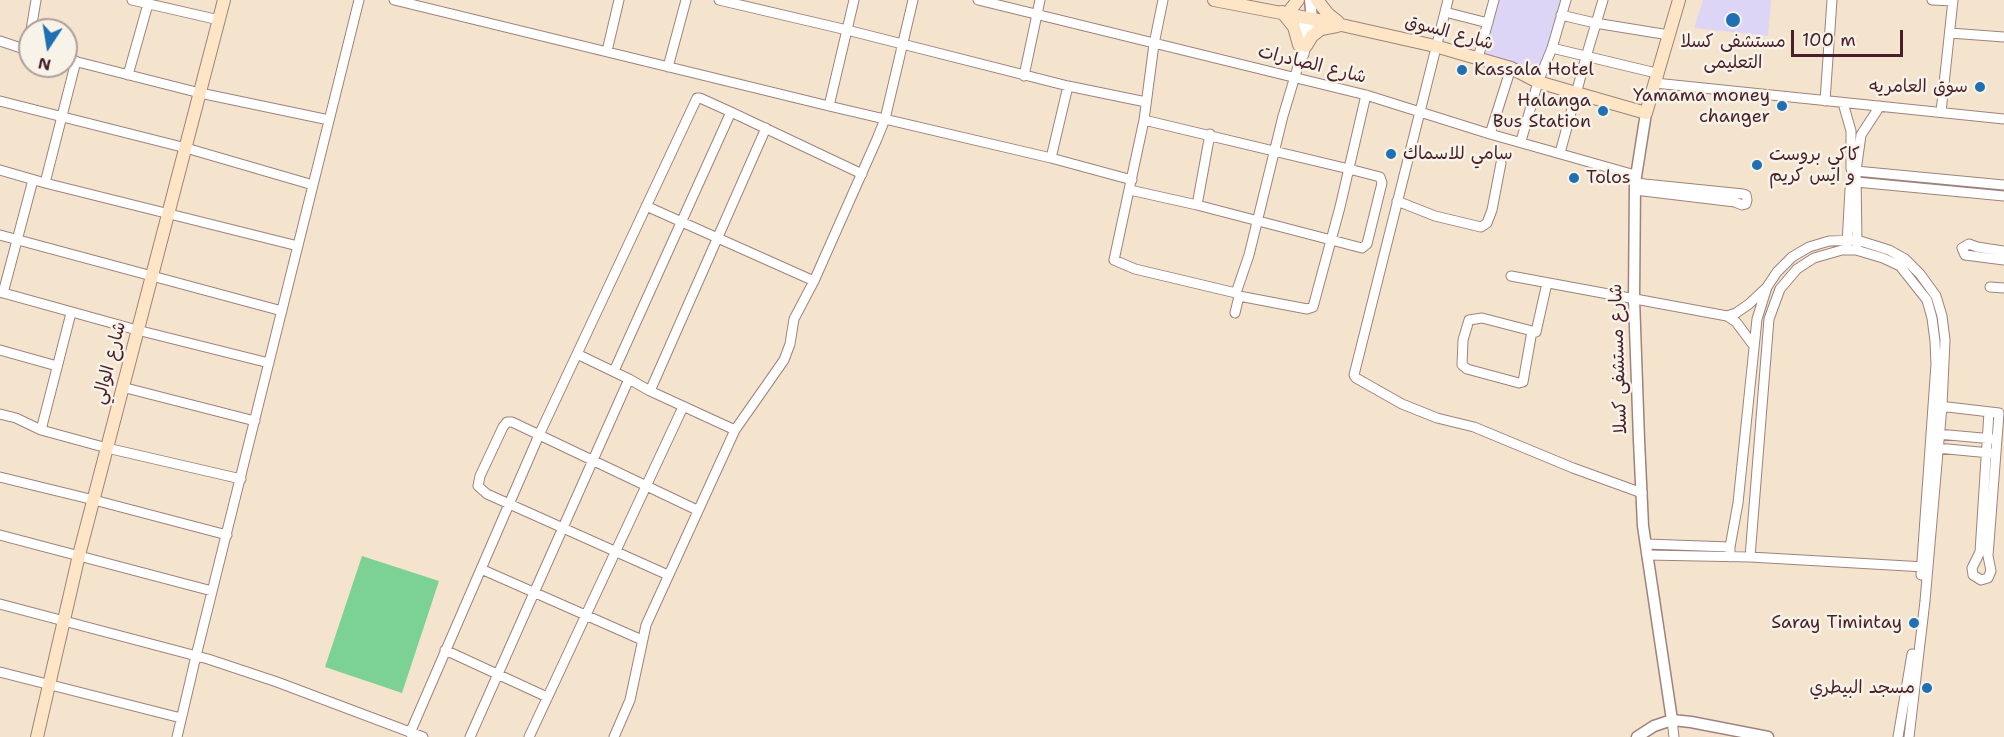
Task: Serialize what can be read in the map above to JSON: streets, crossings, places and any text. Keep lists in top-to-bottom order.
{
  "streets": {
    "main road": ["شارع السوق", "شارع مستشفى كسلا", "شارع الوالي"],
    "street": ["شارع الصادرات"]
  },
  "crossings": [
    ["شارع السوق", "شارع مستشفى كسلا"],
    ["شارع الصادرات", "شارع مستشفى كسلا"]
  ],
  "places": [
    "مستشفى كسلا التعليمى",
    "Kassala Hotel",
    "سوق العامريه",
    "Yamama money changer",
    "Halanga Bus Station",
    "سامي للاسماك",
    "كاكي بروست و ايس كريم",
    "Tolos",
    "Saray Timintay",
    "مسجد البيطري"
  ],
  "scale_bar": "100 m",
  "north": "bottom"
}
